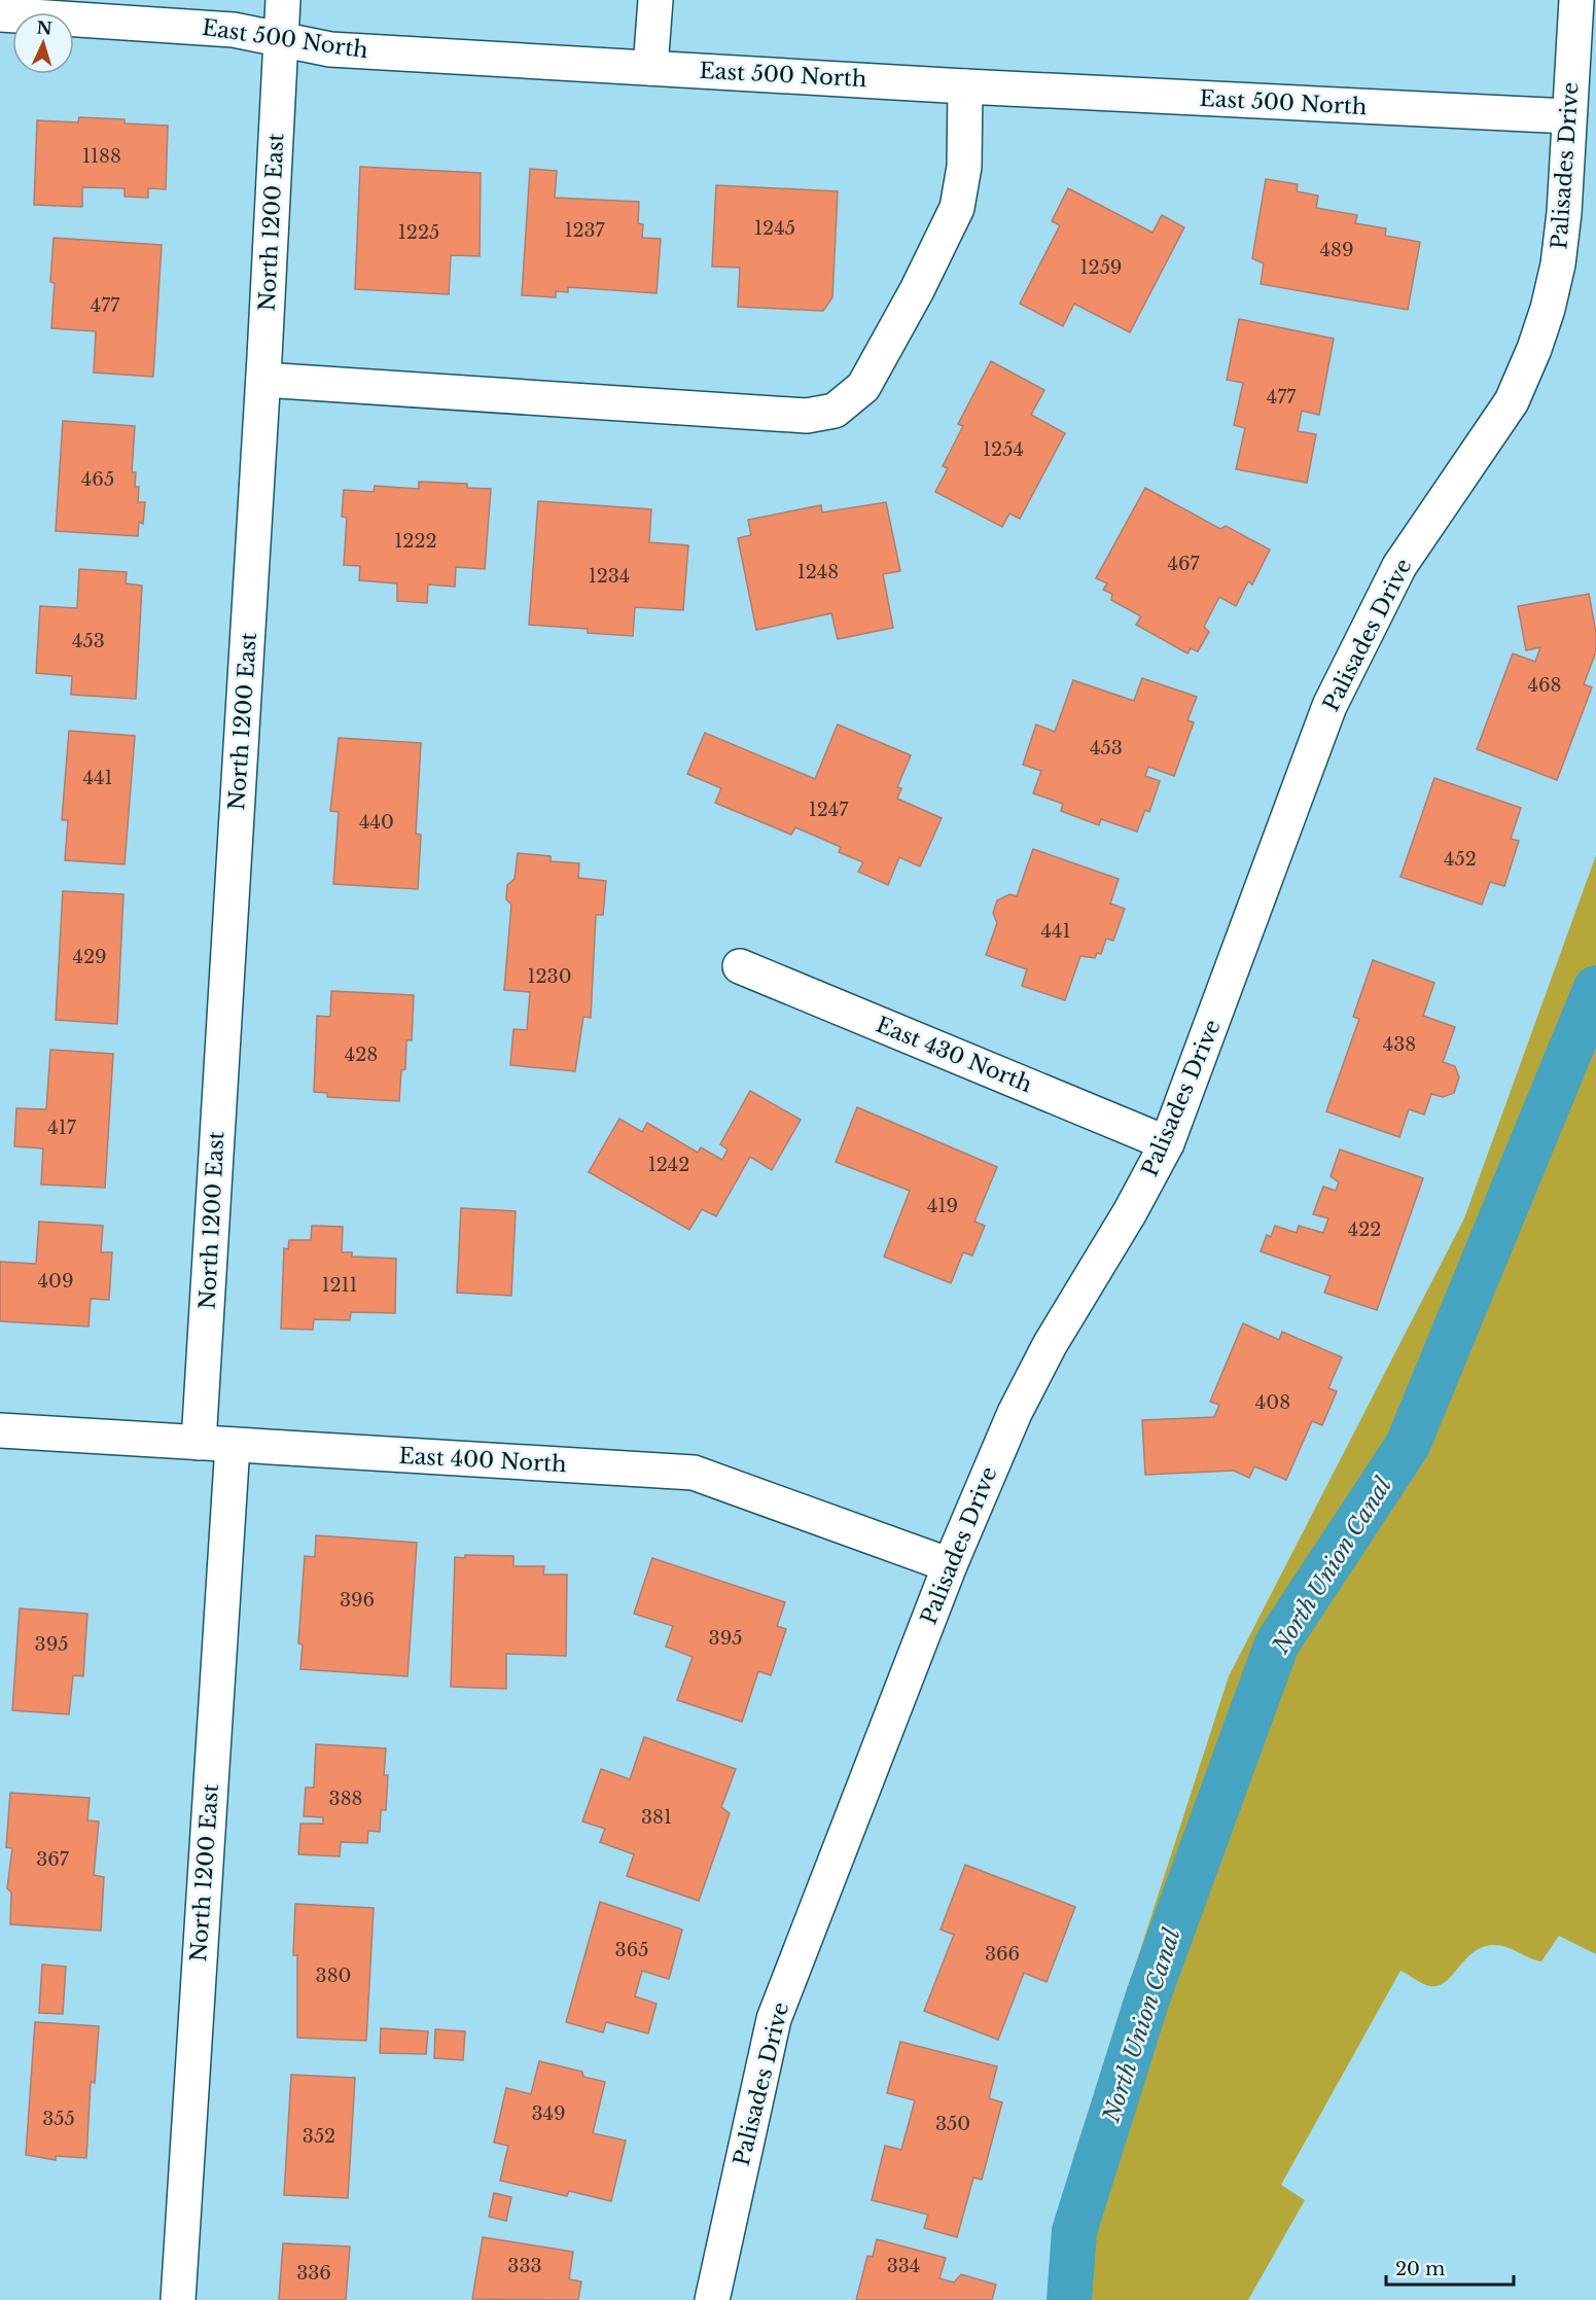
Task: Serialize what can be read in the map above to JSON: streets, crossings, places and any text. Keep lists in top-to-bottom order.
{
  "streets": {
    "street": [
      "East 500 North",
      "Palisades Drive",
      "North 1200 East",
      "East 430 North",
      "East 400 North"
    ]
  },
  "crossings": [
    ["East 500 North", "Palisades Drive"],
    ["East 500 North", "North 1200 East"],
    ["Palisades Drive", "East 430 North"],
    ["Palisades Drive", "East 400 North"],
    ["North 1200 East", "East 400 North"]
  ],
  "water": ["North Union Canal"],
  "house_numbers": [
    "1188",
    "1245",
    "1237",
    "1225",
    "489",
    "1259",
    "477",
    "477",
    "1254",
    "465",
    "1222",
    "467",
    "1248",
    "1234",
    "453",
    "468",
    "453",
    "441",
    "1247",
    "440",
    "452",
    "441",
    "429",
    "1230",
    "438",
    "428",
    "417",
    "1242",
    "419",
    "422",
    "409",
    "1211",
    "408",
    "396",
    "395",
    "395",
    "388",
    "381",
    "367",
    "365",
    "366",
    "380",
    "349",
    "355",
    "350",
    "352",
    "333",
    "334",
    "336"
  ],
  "scale_bar": "20 m",
  "north": "top"
}
